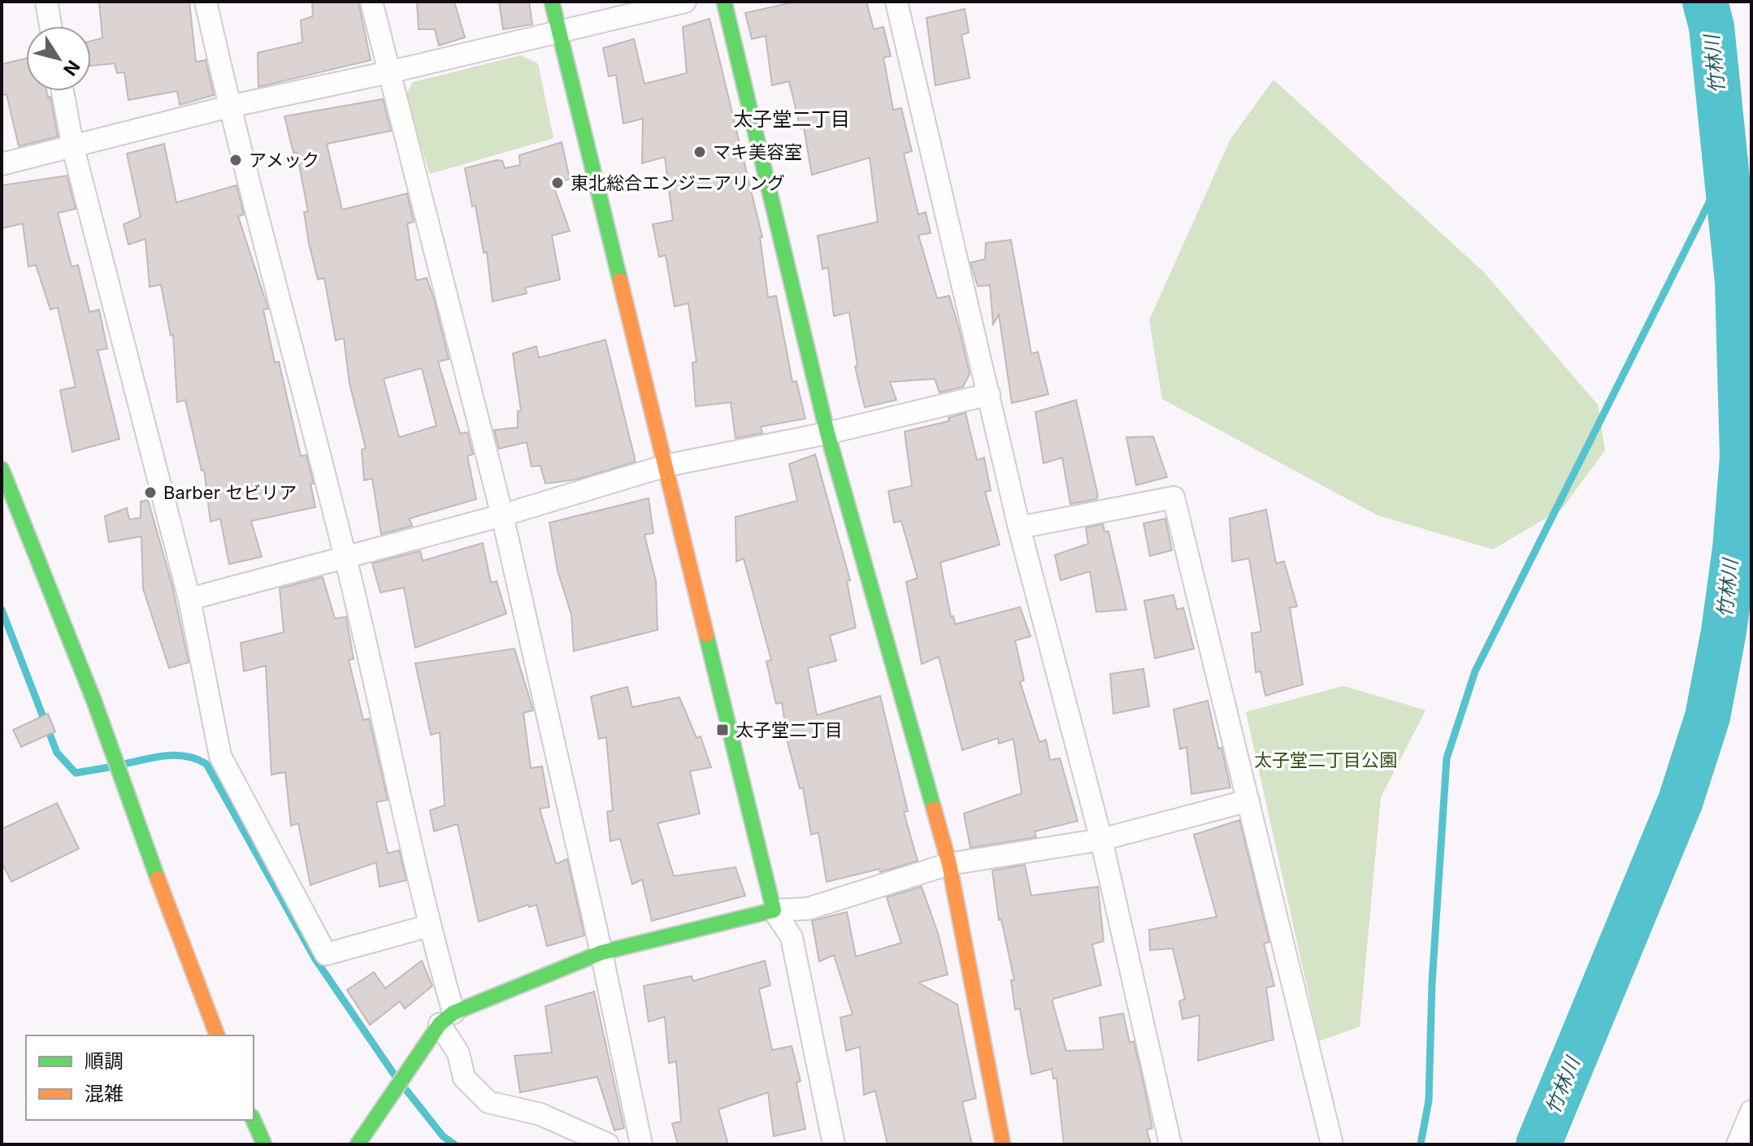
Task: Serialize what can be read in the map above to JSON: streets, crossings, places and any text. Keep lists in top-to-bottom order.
{
  "districts": ["太子堂二丁目"],
  "water": ["竹林川"],
  "parks": ["太子堂二丁目公園"],
  "places": {
    "other": [
      "マキ美容室",
      "アメック",
      "東北総合エンジニアリング",
      "Barber セビリア"
    ],
    "transit": ["太子堂二丁目"]
  },
  "legend": ["順調", "混雑"],
  "north": "bottom right"
}
